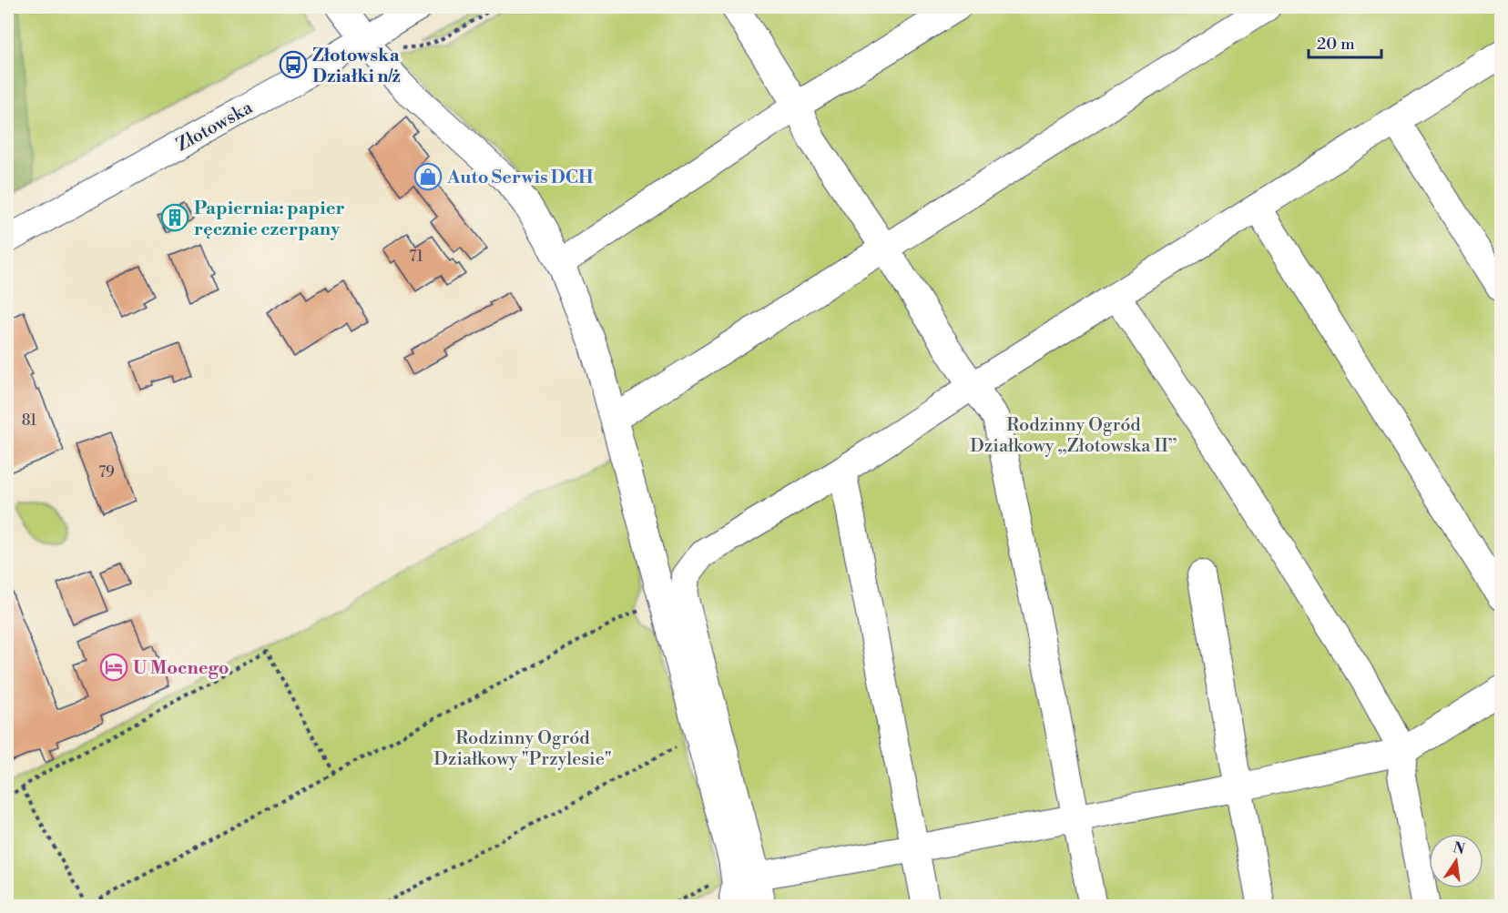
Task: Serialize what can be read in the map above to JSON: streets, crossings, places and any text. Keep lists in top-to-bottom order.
{
  "streets": {
    "street": ["Złotowska"]
  },
  "parks": ["Rodzinny Ogród Działkowy „Złotowska II”", "Rodzinny Ogród Działkowy \"Przylesie\""],
  "places": {
    "bus stop": ["Złotowska Działki n/ż"],
    "shop": ["Auto Serwis DCH"],
    "building": ["Papiernia: papier ręcznie czerpany"],
    "hotel": ["U Mocnego"]
  },
  "house_numbers": ["71", "81", "79"],
  "scale_bar": "20 m",
  "north": "top"
}
